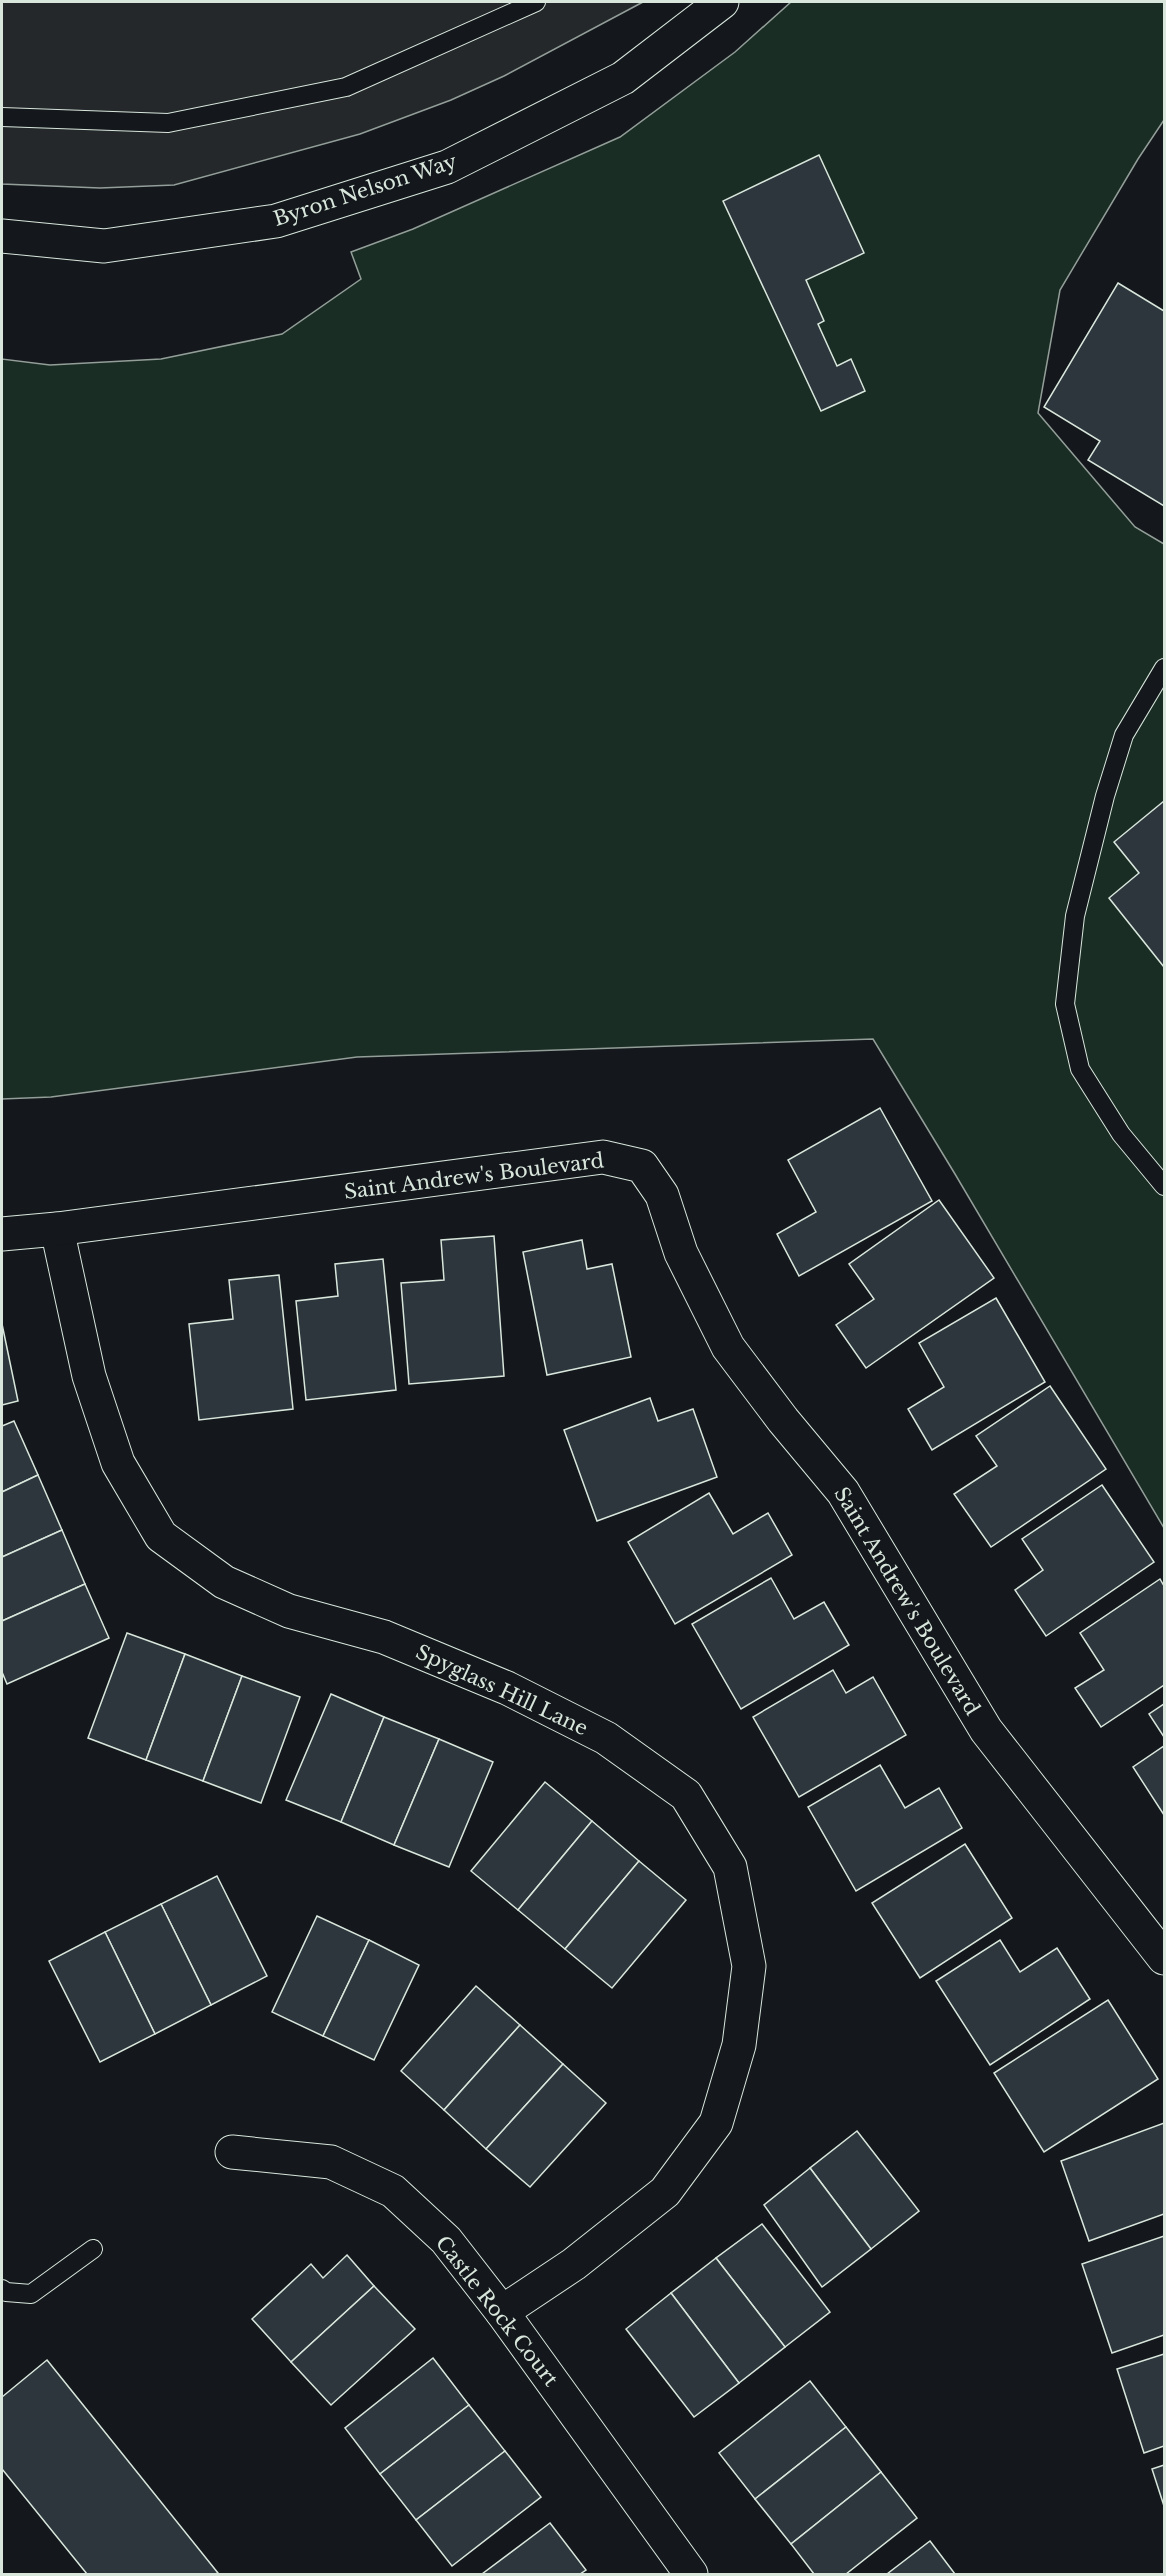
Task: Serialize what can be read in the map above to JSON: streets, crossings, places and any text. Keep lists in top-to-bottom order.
{
  "streets": {
    "street": [
      "Byron Nelson Way",
      "Saint Andrew's Boulevard",
      "Spyglass Hill Lane",
      "Castle Rock Court"
    ]
  },
  "crossings": [
    ["Saint Andrew's Boulevard", "Spyglass Hill Lane"],
    ["Spyglass Hill Lane", "Castle Rock Court"]
  ]
}
